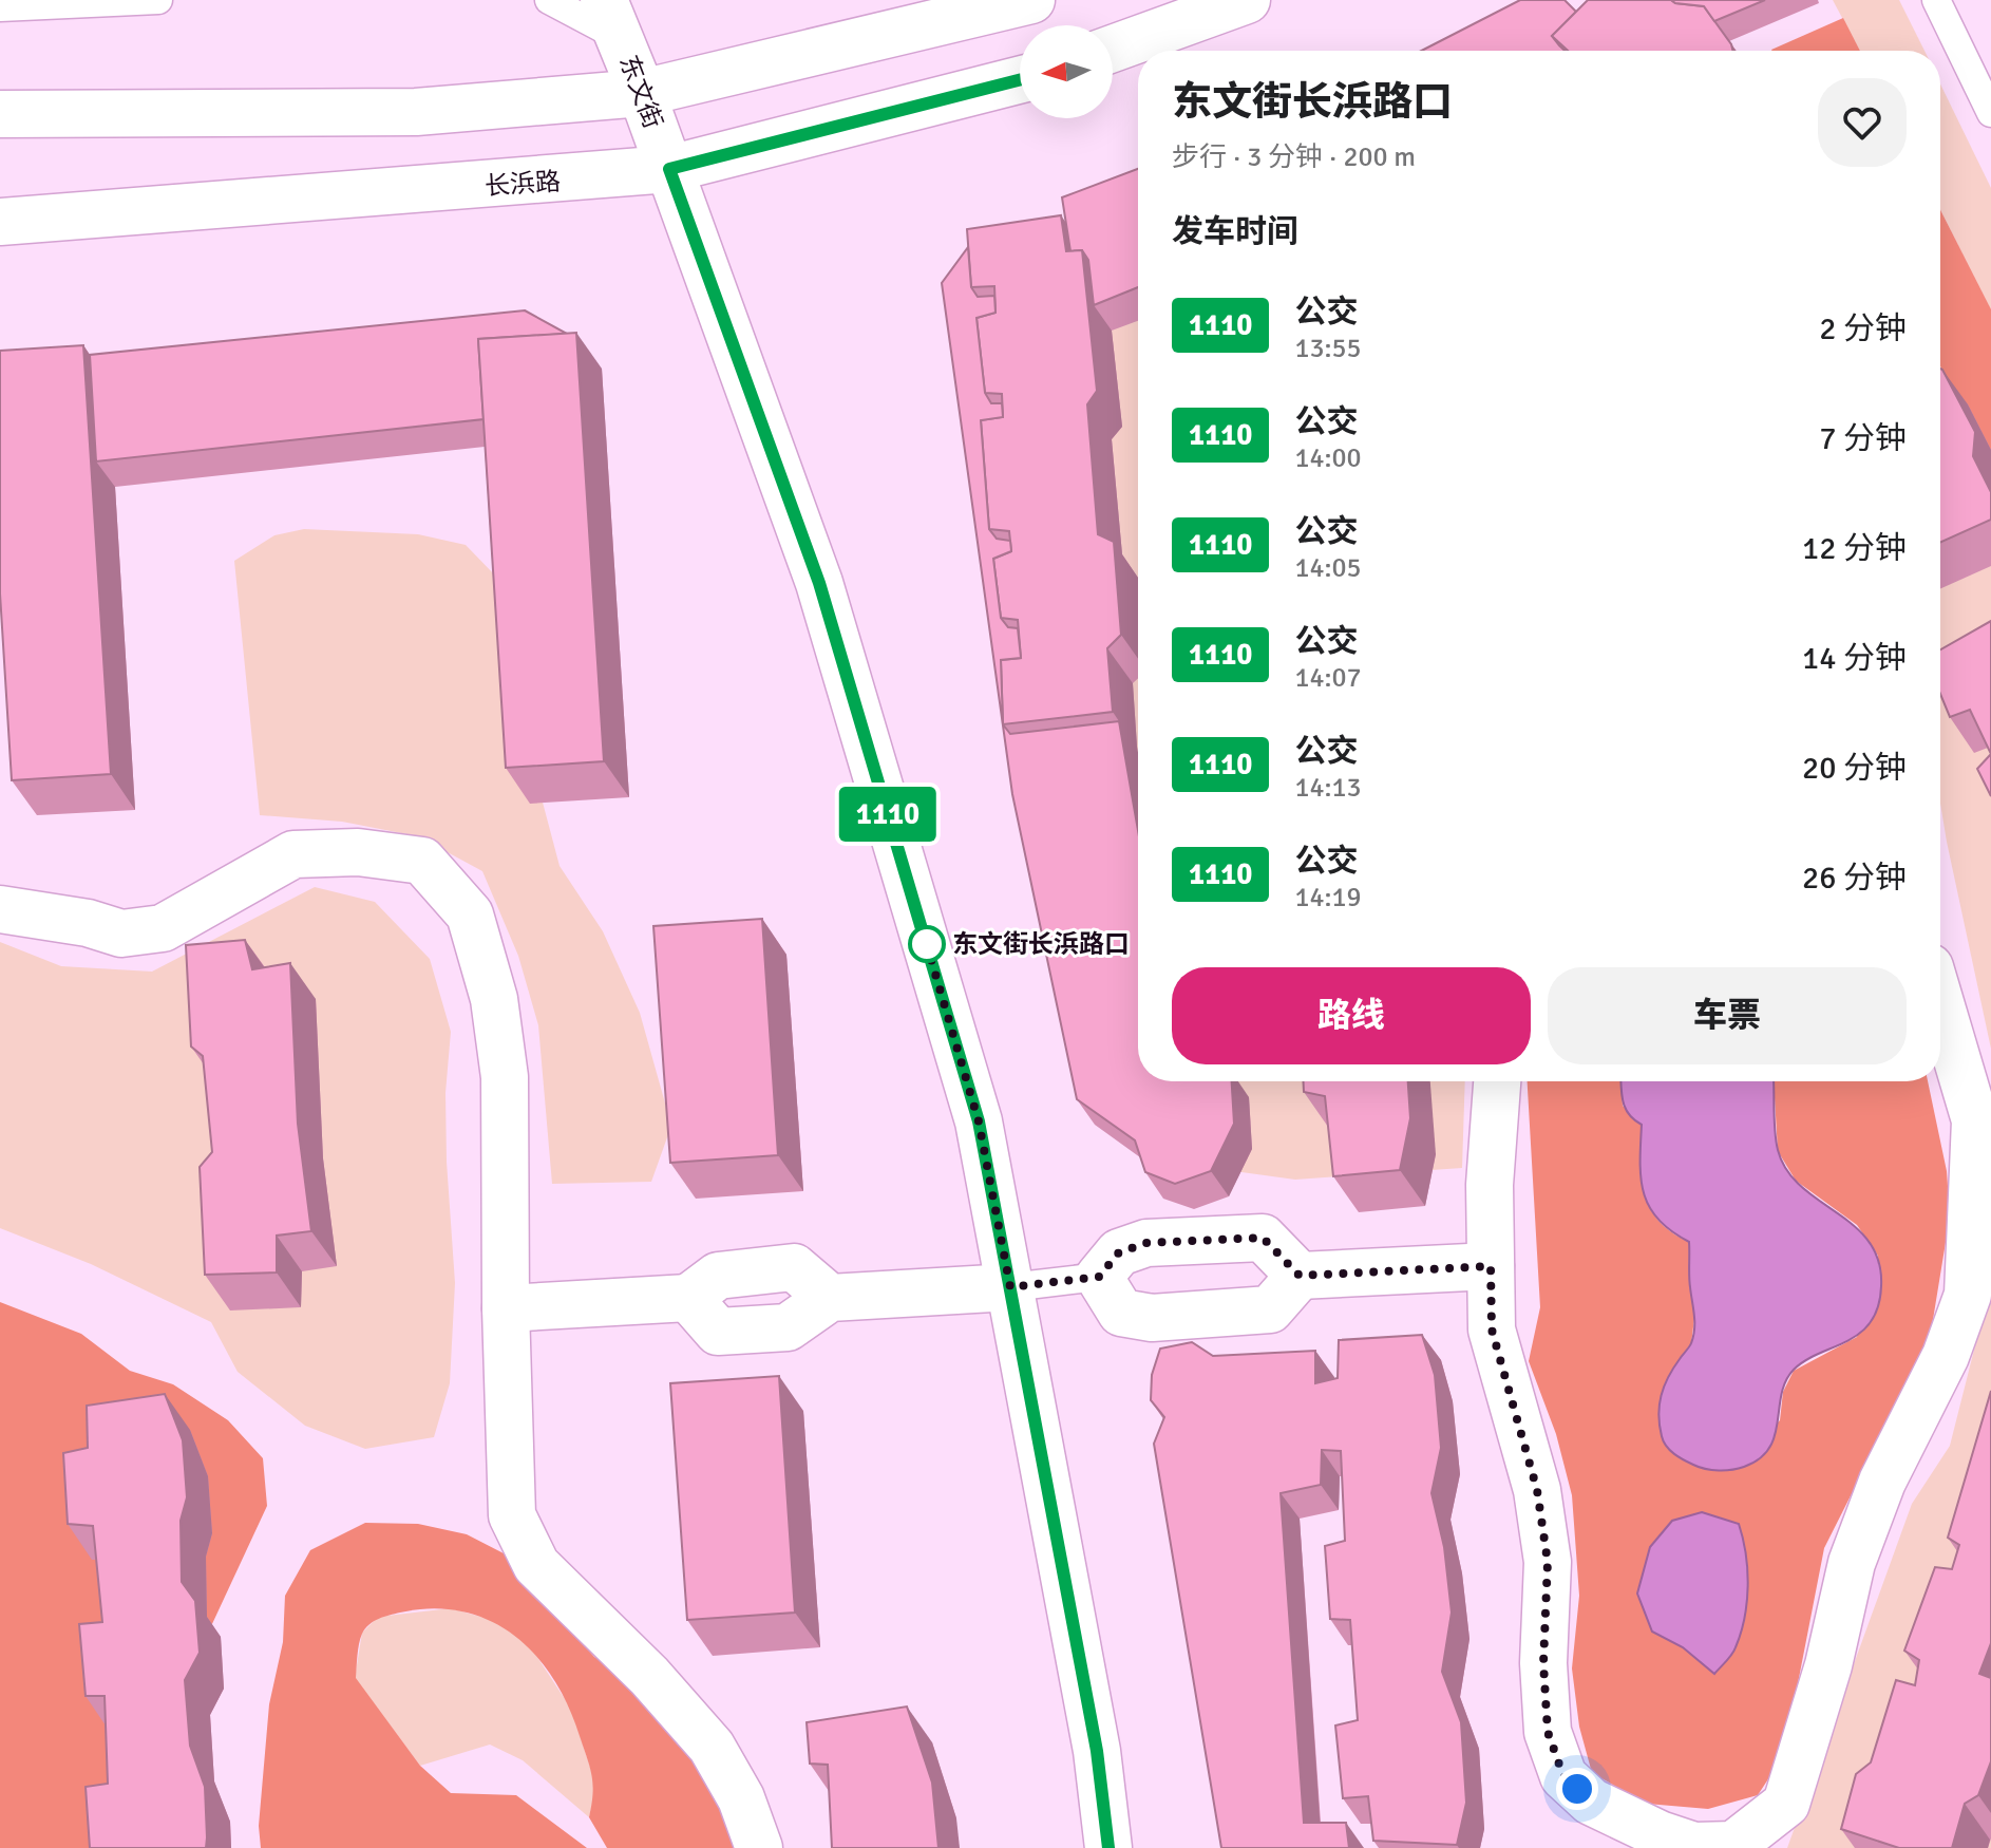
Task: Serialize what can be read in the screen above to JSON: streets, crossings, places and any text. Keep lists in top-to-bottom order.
{
  "streets": {
    "street": ["东文街", "长浜路"]
  },
  "crossings": [
    ["东文街", "长浜路"]
  ],
  "places": ["东文街长浜路口"],
  "lines": ["bus line 1110"],
  "north": "left",
  "page": {
    "on_map": "1110",
    "heading": [
      ["东文街长浜路口", "步行 · 3 分钟 · 200 m"],
      "发车时间"
    ],
    "list": [
      {
        "mark": "1110",
        "name": "公交",
        "note": "13:55",
        "value": "2 分钟"
      },
      {
        "mark": "1110",
        "name": "公交",
        "note": "14:00",
        "value": "7 分钟"
      },
      {
        "mark": "1110",
        "name": "公交",
        "note": "14:05",
        "value": "12 分钟"
      },
      {
        "mark": "1110",
        "name": "公交",
        "note": "14:07",
        "value": "14 分钟"
      },
      {
        "mark": "1110",
        "name": "公交",
        "note": "14:13",
        "value": "20 分钟"
      },
      {
        "mark": "1110",
        "name": "公交",
        "note": "14:19",
        "value": "26 分钟"
      }
    ],
    "buttons": ["路线", "车票"]
  }
}
